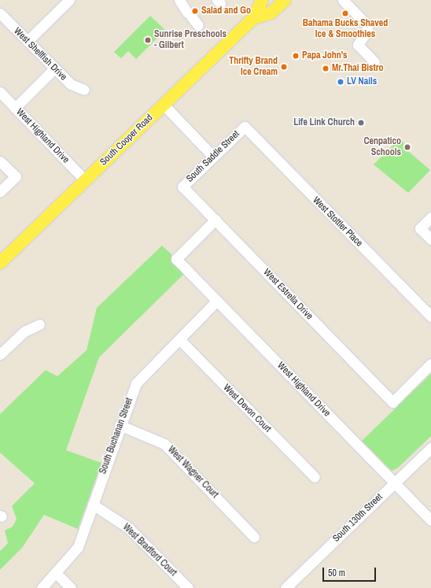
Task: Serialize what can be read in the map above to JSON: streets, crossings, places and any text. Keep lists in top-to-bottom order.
{
  "streets": {
    "main road": ["South Cooper Road"],
    "street": [
      "West Shellfish Drive",
      "West Highland Drive",
      "South Saddle Street",
      "West Stottler Place",
      "West Estrella Drive",
      "West Devon Court",
      "South Buchanan Street",
      "West Wagner Court",
      "South 130th Street",
      "West Bradford Court"
    ]
  },
  "crossings": [
    ["West Highland Drive", "South Cooper Road"],
    ["West Highland Drive", "West Estrella Drive"],
    ["West Highland Drive", "South Buchanan Street"],
    ["West Highland Drive", "South 130th Street"],
    ["South Saddle Street", "West Stottler Place"],
    ["South Saddle Street", "West Estrella Drive"],
    ["West Devon Court", "South Buchanan Street"],
    ["South Buchanan Street", "West Wagner Court"],
    ["South Buchanan Street", "West Bradford Court"]
  ],
  "places": [
    "Salad and Go",
    "Bahama Bucks Shaved Ice & Smoothies",
    "Sunrise Preschools - Gilbert",
    "Papa John's",
    "Thrifty Brand Ice Cream",
    "Mr.Thai Bistro",
    "LV Nails",
    "Life Link Church",
    "Cenpatico Schools"
  ],
  "scale_bar": "50 m"
}
